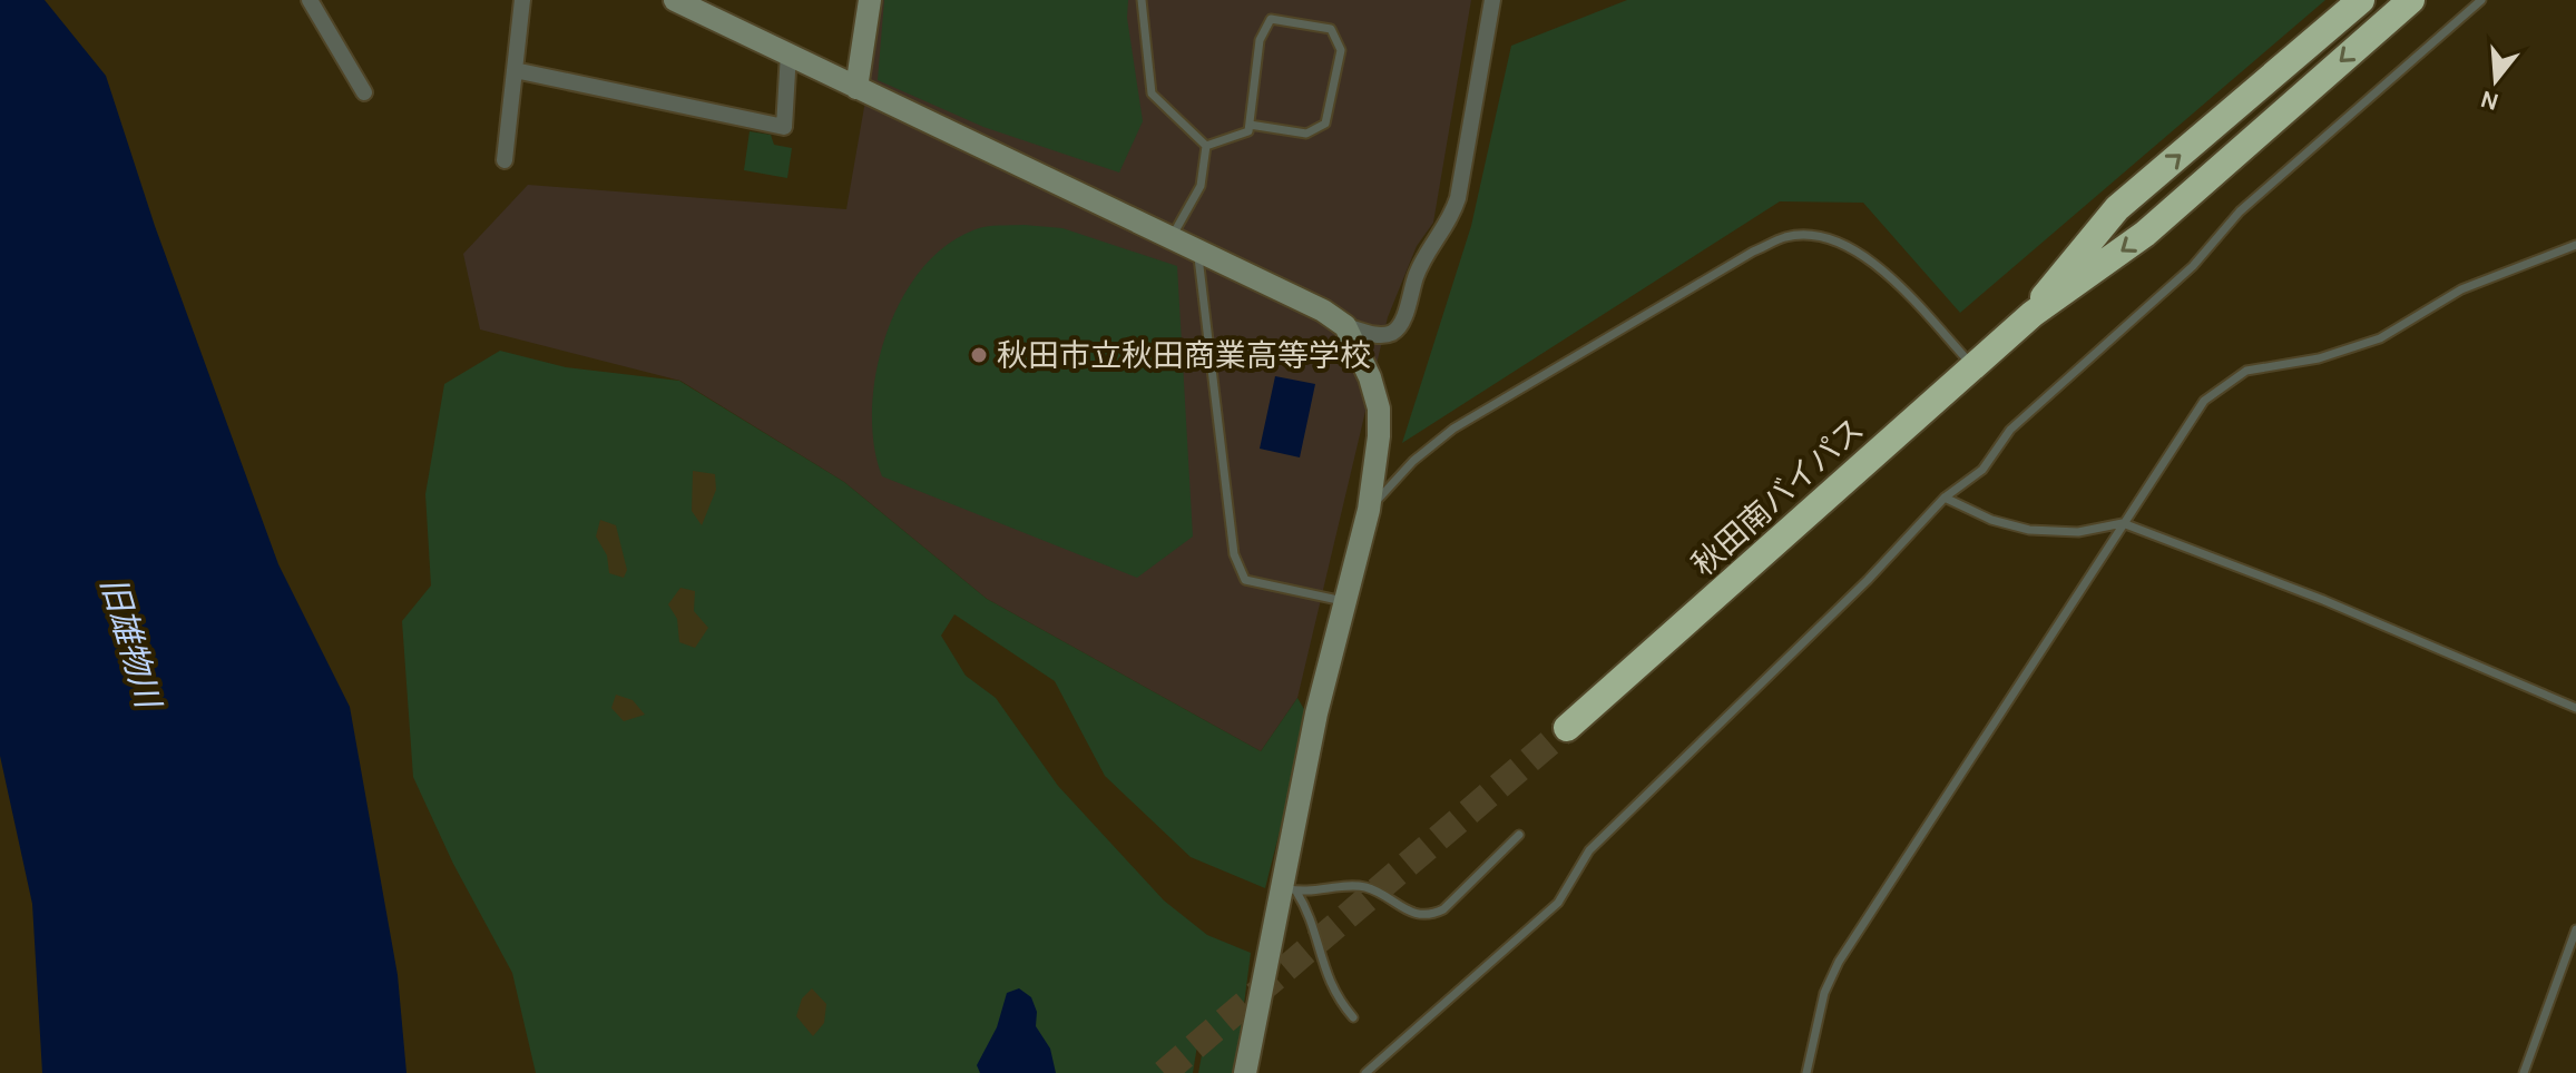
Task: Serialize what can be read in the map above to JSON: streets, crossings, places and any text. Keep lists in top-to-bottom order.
{
  "streets": {
    "highway": ["秋田南バイパス"]
  },
  "water": ["旧雄物川"],
  "places": ["秋田市立秋田商業高等学校"],
  "north": "bottom"
}
